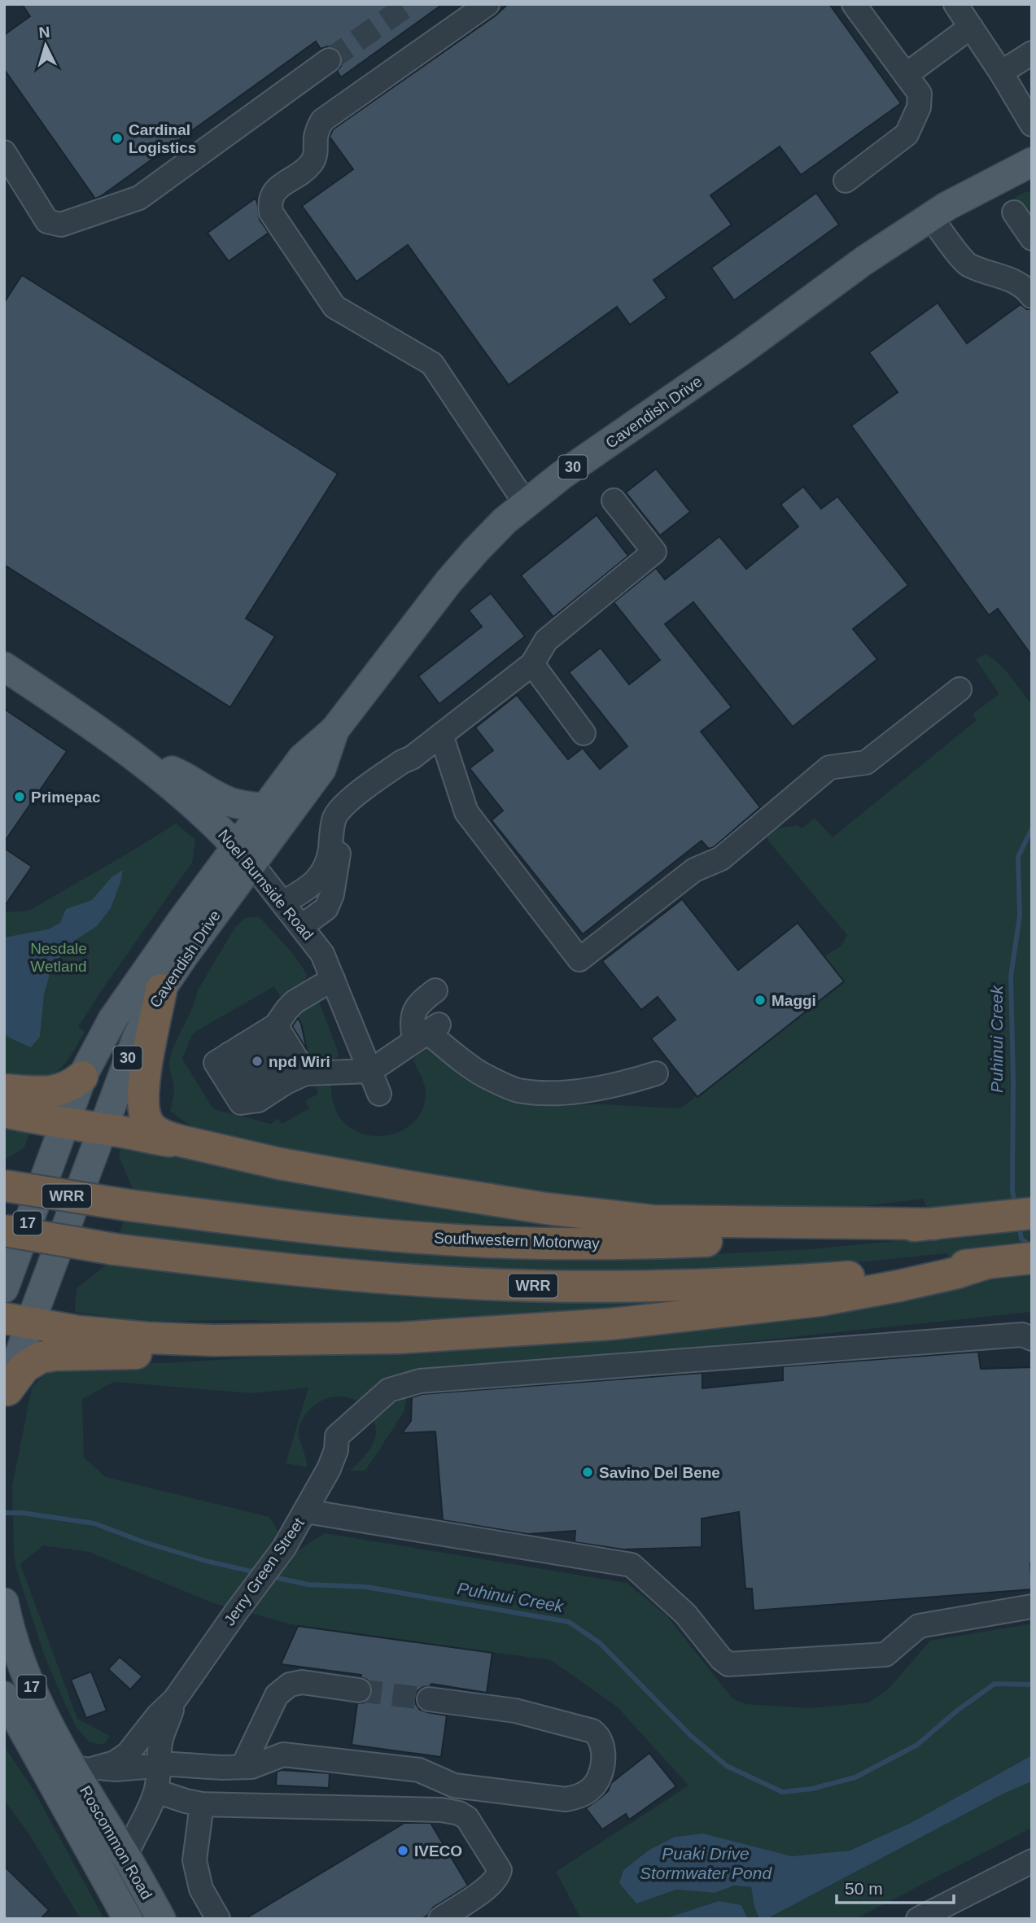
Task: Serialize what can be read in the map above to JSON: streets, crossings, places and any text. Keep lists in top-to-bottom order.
{
  "streets": {
    "highway": ["WRR", "Southwestern Motorway"],
    "main road": [
      "Cavendish Drive",
      "30",
      "Noel Burnside Road",
      "17",
      "Roscommon Road"
    ],
    "street": ["Jerry Green Street"]
  },
  "crossings": [
    ["Cavendish Drive", "Noel Burnside Road"],
    ["17", "Jerry Green Street"],
    ["17", "Roscommon Road"],
    ["Jerry Green Street", "Roscommon Road"]
  ],
  "water": ["Puhinui Creek", "Puaki Drive Stormwater Pond"],
  "parks": ["Nesdale Wetland"],
  "places": [
    "Cardinal Logistics",
    "Primepac",
    "Maggi",
    "npd Wiri",
    "Savino Del Bene",
    "IVECO"
  ],
  "scale_bar": "50 m",
  "north": "top"
}
